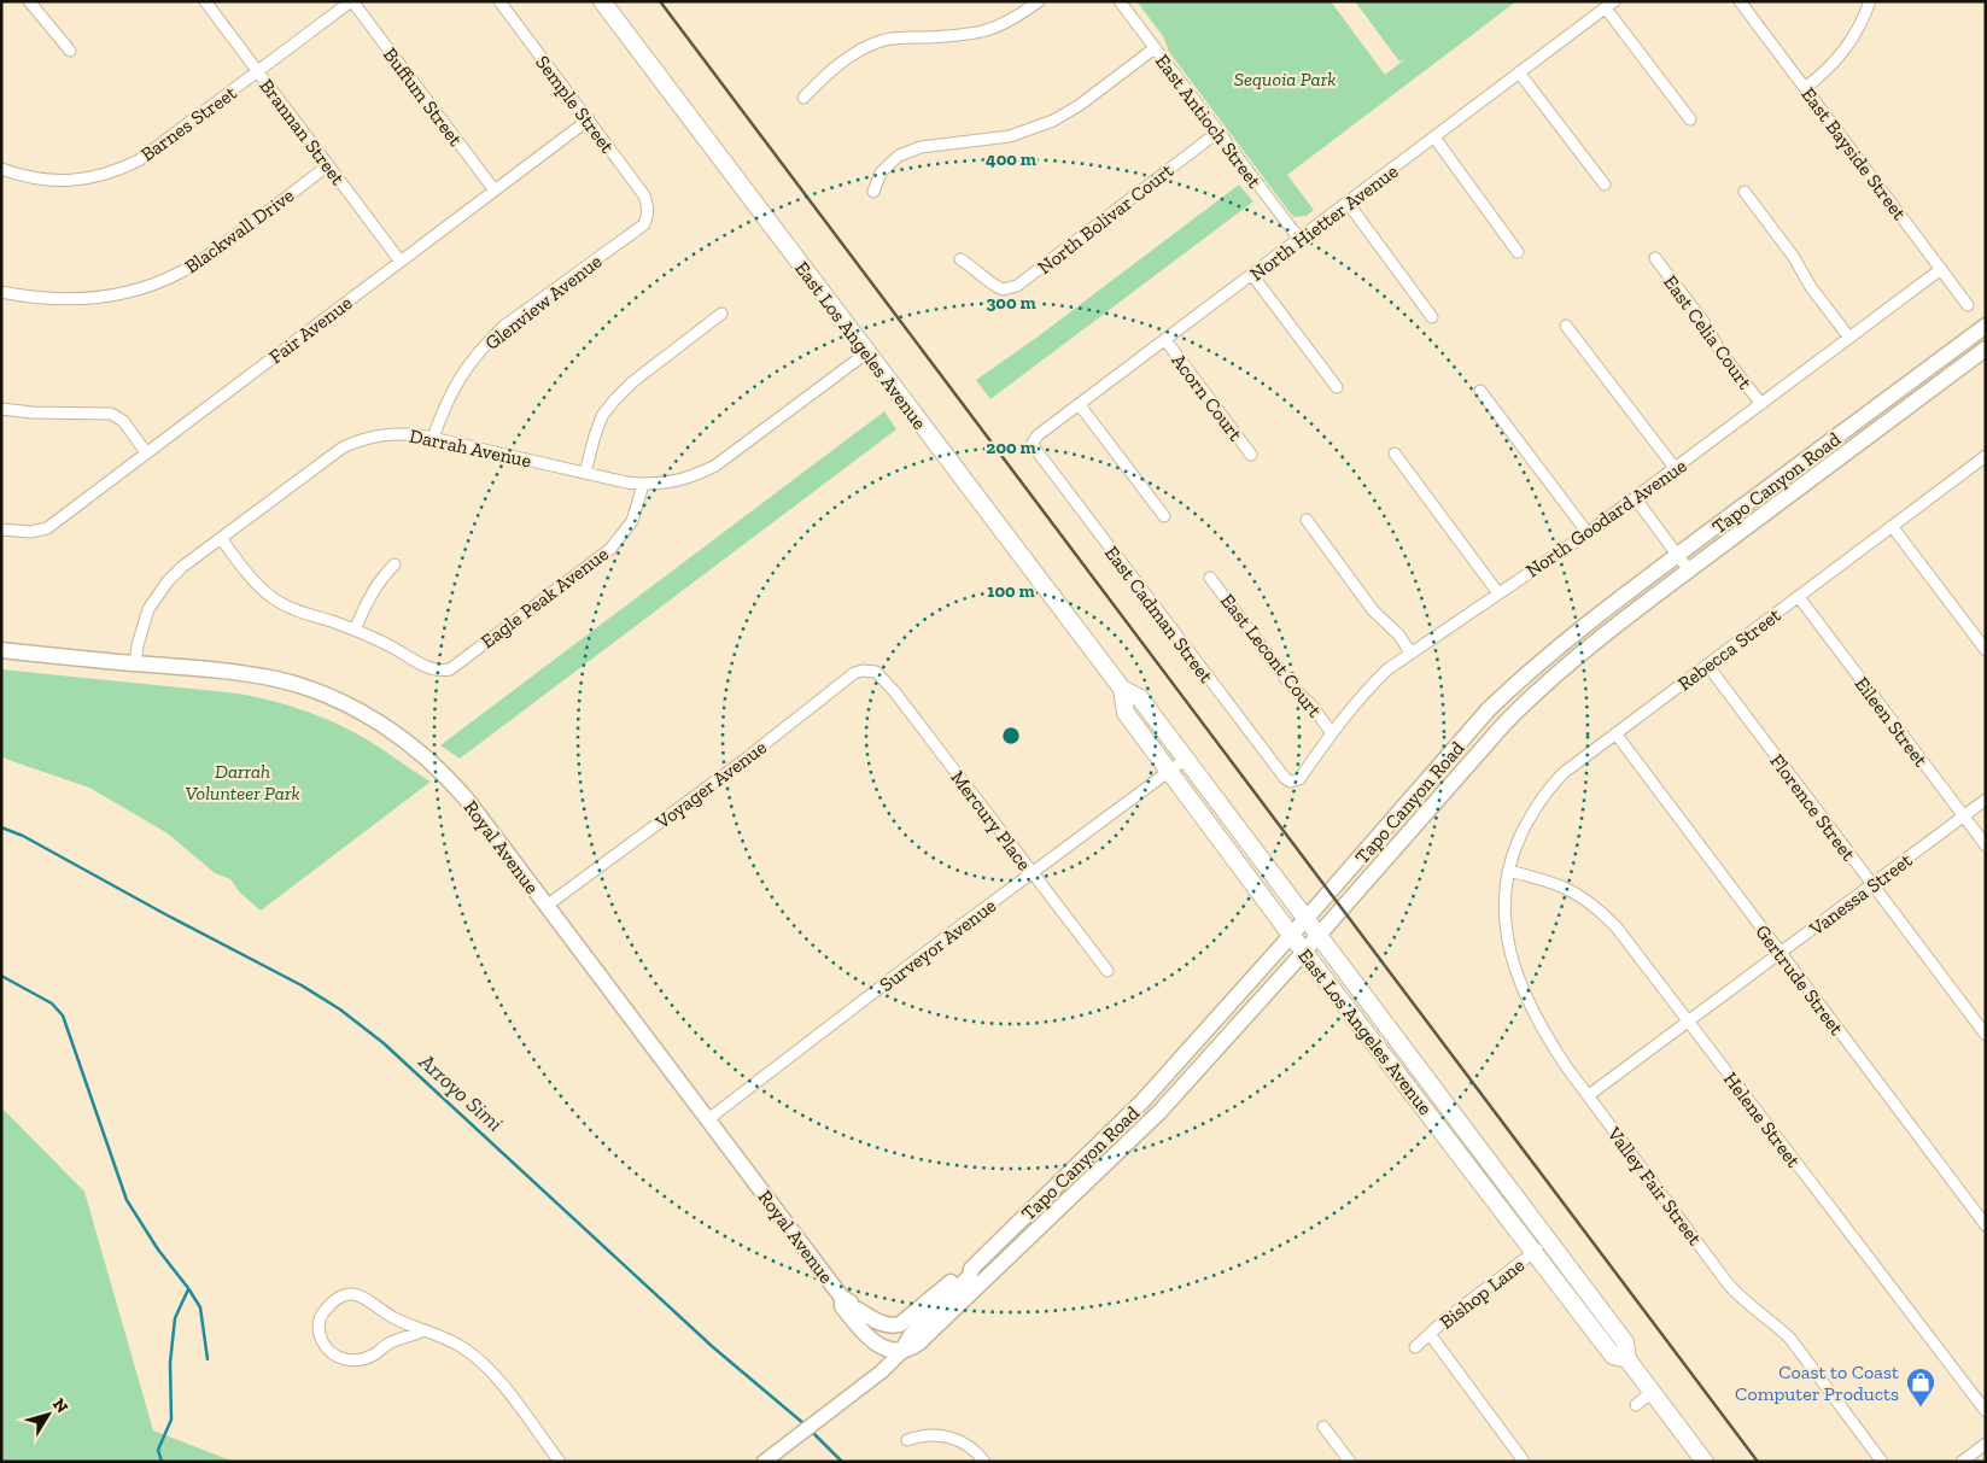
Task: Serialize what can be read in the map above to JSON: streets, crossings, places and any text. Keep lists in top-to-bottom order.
{
  "streets": {
    "main road": ["East Los Angeles Avenue", "Tapo Canyon Road", "Royal Avenue"],
    "street": [
      "Buffum Street",
      "Semple Street",
      "East Antioch Street",
      "Barnes Street",
      "Brannan Street",
      "East Bayside Street",
      "North Bolivar Court",
      "North Hietter Avenue",
      "Blackwall Drive",
      "Glenview Avenue",
      "Fair Avenue",
      "East Celia Court",
      "Acorn Court",
      "Darrah Avenue",
      "North Goodard Avenue",
      "Eagle Peak Avenue",
      "East Cadman Street",
      "Rebecca Street",
      "East Lecont Court",
      "Eileen Street",
      "Voyager Avenue",
      "Florence Street",
      "Mercury Place",
      "Vanessa Street",
      "Surveyor Avenue",
      "Gertrude Street",
      "Helene Street",
      "Valley Fair Street",
      "Bishop Lane"
    ]
  },
  "crossings": [
    ["Buffum Street", "Barnes Street"],
    ["Buffum Street", "Fair Avenue"],
    ["Semple Street", "Glenview Avenue"],
    ["Semple Street", "Fair Avenue"],
    ["East Antioch Street", "North Bolivar Court"],
    ["East Antioch Street", "North Hietter Avenue"],
    ["Barnes Street", "Brannan Street"],
    ["Brannan Street", "Blackwall Drive"],
    ["Brannan Street", "Fair Avenue"],
    ["East Bayside Street", "North Goodard Avenue"],
    ["North Hietter Avenue", "Acorn Court"],
    ["North Hietter Avenue", "East Cadman Street"],
    ["Glenview Avenue", "Darrah Avenue"],
    ["East Celia Court", "North Goodard Avenue"],
    ["East Los Angeles Avenue", "Darrah Avenue"],
    ["East Los Angeles Avenue", "Tapo Canyon Road"],
    ["East Los Angeles Avenue", "Surveyor Avenue"],
    ["East Los Angeles Avenue", "Bishop Lane"],
    ["Darrah Avenue", "Eagle Peak Avenue"],
    ["Darrah Avenue", "Royal Avenue"],
    ["Tapo Canyon Road", "Royal Avenue"],
    ["North Goodard Avenue", "East Cadman Street"],
    ["North Goodard Avenue", "East Lecont Court"],
    ["Rebecca Street", "Eileen Street"],
    ["Rebecca Street", "Florence Street"],
    ["Rebecca Street", "Gertrude Street"],
    ["Rebecca Street", "Helene Street"],
    ["Rebecca Street", "Valley Fair Street"],
    ["Eileen Street", "Vanessa Street"],
    ["Voyager Avenue", "Mercury Place"],
    ["Voyager Avenue", "Royal Avenue"],
    ["Florence Street", "Vanessa Street"],
    ["Mercury Place", "Surveyor Avenue"],
    ["Royal Avenue", "Surveyor Avenue"],
    ["Vanessa Street", "Gertrude Street"],
    ["Vanessa Street", "Helene Street"],
    ["Vanessa Street", "Valley Fair Street"],
    ["Helene Street", "Valley Fair Street"]
  ],
  "water": ["Arroyo Simi"],
  "parks": ["Sequoia Park", "Darrah Volunteer Park"],
  "places": {
    "shop": ["Coast to Coast Computer Products"]
  },
  "north": "top right",
  "rings": [
    "400 m",
    "300 m",
    "200 m",
    "100 m"
  ]
}
